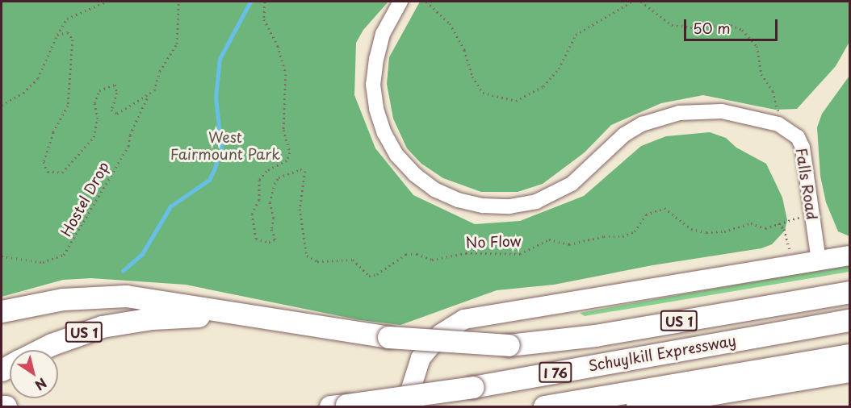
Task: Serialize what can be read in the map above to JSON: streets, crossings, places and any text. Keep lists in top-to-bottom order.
{
  "streets": {
    "highway": ["US 1", "Schuylkill Expressway", "I 76"],
    "street": ["Falls Road"],
    "path": ["Hostel Drop", "No Flow"]
  },
  "crossings": [
    ["Falls Road", "No Flow"]
  ],
  "parks": ["West Fairmount Park"],
  "scale_bar": "50 m",
  "north": "bottom right"
}
